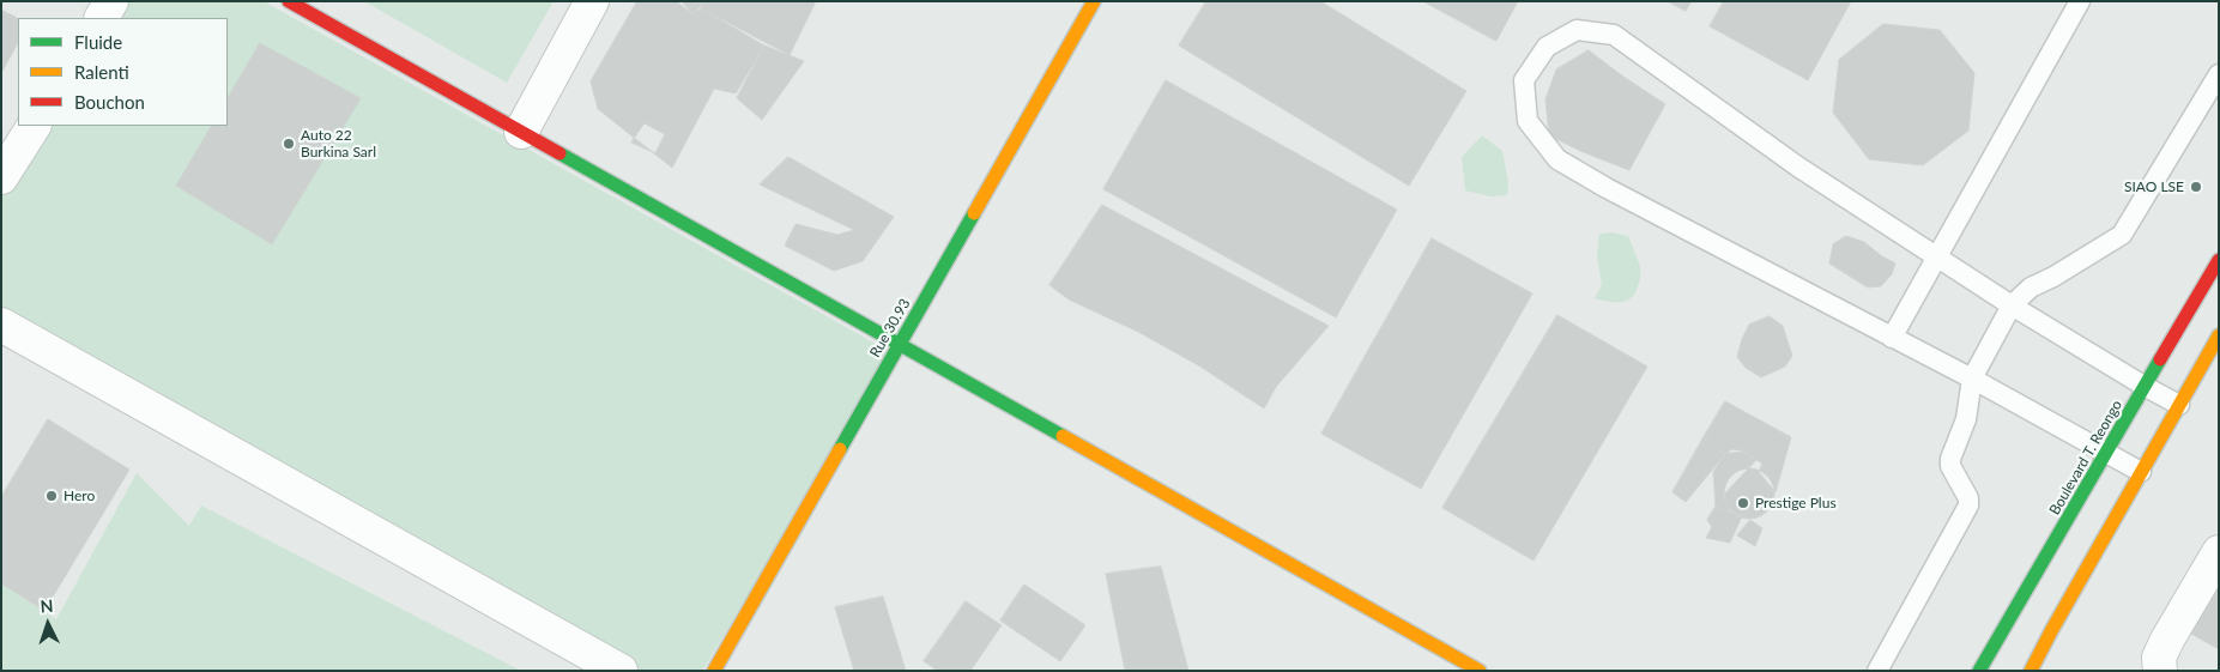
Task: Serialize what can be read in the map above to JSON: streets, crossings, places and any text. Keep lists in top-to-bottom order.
{
  "streets": {
    "street": ["Rue 30.93", "Boulevard T. Reongo"]
  },
  "places": [
    "Auto 22 Burkina Sarl",
    "SIAO LSE",
    "Hero",
    "Prestige Plus"
  ],
  "legend": ["Fluide", "Ralenti", "Bouchon"],
  "north": "top"
}
